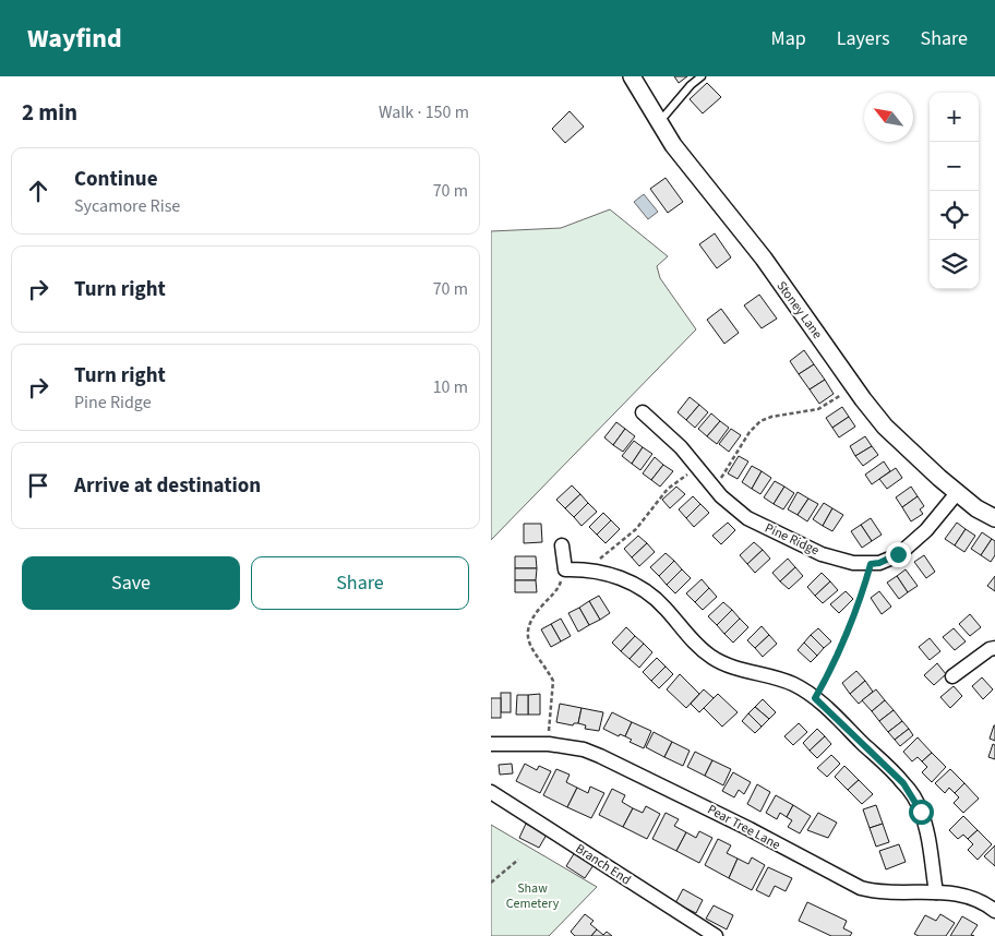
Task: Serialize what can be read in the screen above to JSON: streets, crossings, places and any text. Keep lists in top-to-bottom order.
{
  "streets": {
    "street": [
      "Stoney Lane",
      "Pine Ridge",
      "Pear Tree Lane",
      "Branch End"
    ]
  },
  "crossings": [
    ["Stoney Lane", "Pine Ridge"]
  ],
  "parks": ["Shaw Cemetery"],
  "north": "top left",
  "page": {
    "header": "Wayfind",
    "nav": ["Map", "Layers", "Share"],
    "heading": ["2 min", "Walk · 150 m"],
    "map_buttons": ["+", "−"],
    "list": [
      ["Continue", "Sycamore Rise", "70 m"],
      ["Turn right", "70 m"],
      ["Turn right", "Pine Ridge", "10 m"],
      "Arrive at destination"
    ],
    "buttons": ["Save", "Share"]
  }
}
